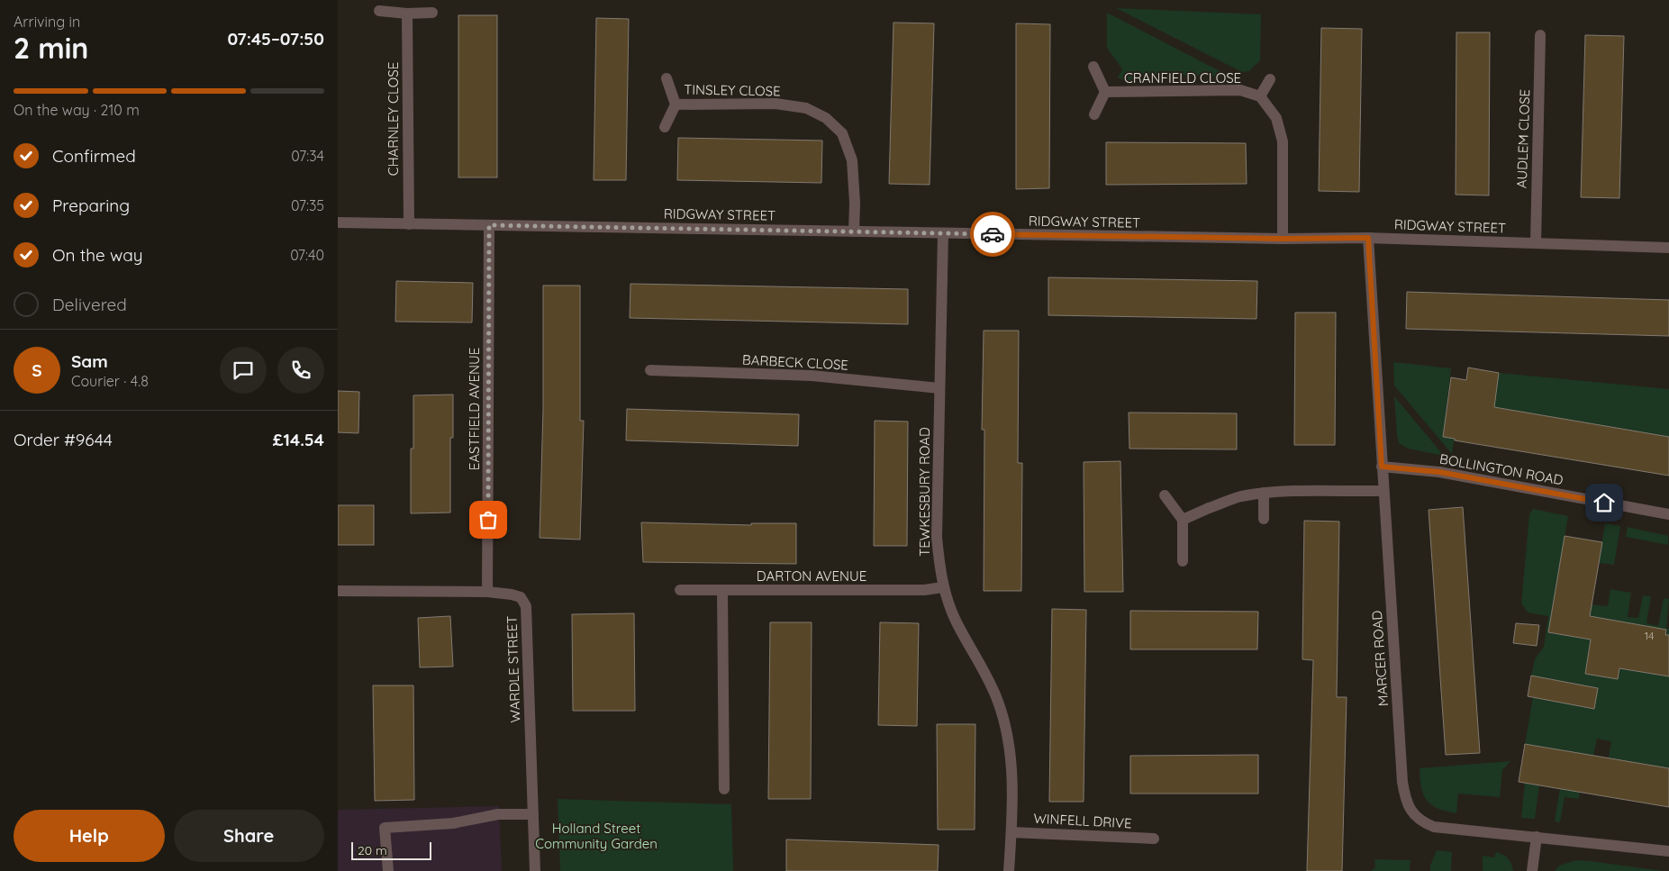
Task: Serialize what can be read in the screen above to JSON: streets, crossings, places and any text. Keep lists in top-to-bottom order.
{
  "streets": {
    "street": [
      "CRANFIELD CLOSE",
      "TINSLEY CLOSE",
      "CHARNLEY CLOSE",
      "AUDLEM CLOSE",
      "RIDGWAY STREET",
      "BARBECK CLOSE",
      "EASTFIELD AVENUE",
      "BOLLINGTON ROAD",
      "TEWKESBURY ROAD",
      "DARTON AVENUE",
      "MARCER ROAD",
      "WARDLE STREET",
      "WINFELL DRIVE"
    ]
  },
  "crossings": [
    ["TINSLEY CLOSE", "RIDGWAY STREET"],
    ["CHARNLEY CLOSE", "RIDGWAY STREET"],
    ["AUDLEM CLOSE", "RIDGWAY STREET"],
    ["RIDGWAY STREET", "EASTFIELD AVENUE"],
    ["RIDGWAY STREET", "TEWKESBURY ROAD"],
    ["RIDGWAY STREET", "MARCER ROAD"],
    ["BARBECK CLOSE", "TEWKESBURY ROAD"],
    ["EASTFIELD AVENUE", "WARDLE STREET"],
    ["BOLLINGTON ROAD", "MARCER ROAD"],
    ["TEWKESBURY ROAD", "DARTON AVENUE"],
    ["TEWKESBURY ROAD", "WINFELL DRIVE"]
  ],
  "parks": ["Holland Street Community Garden"],
  "house_numbers": ["14"],
  "scale_bar": "20 m",
  "page": {
    "heading": ["2 min", "Arriving in", "07:45–07:50"],
    "panel": [
      "Sam",
      "Courier · 4.8",
      "Order #9644",
      "£14.54"
    ],
    "bar": "On the way · 210 m",
    "list": [
      ["Confirmed", "07:34"],
      ["Preparing", "07:35"],
      ["On the way", "07:40"],
      "Delivered"
    ],
    "round": "S",
    "buttons": ["Help", "Share"],
    "scale": "20 m"
  }
}
